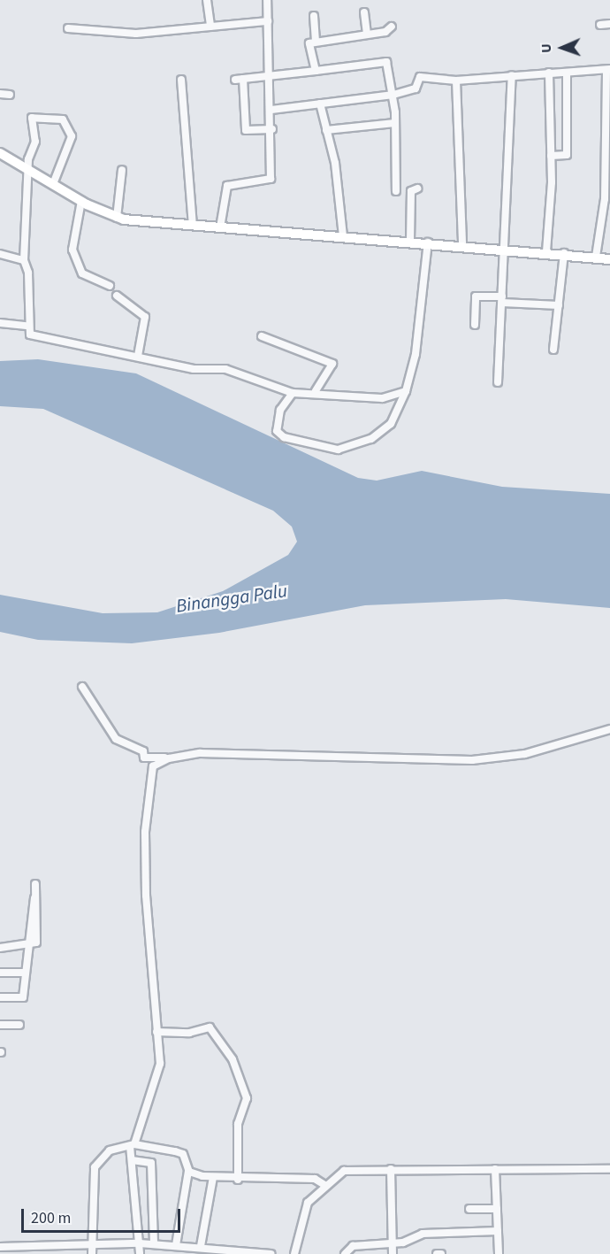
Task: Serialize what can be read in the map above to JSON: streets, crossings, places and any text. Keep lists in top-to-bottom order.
{
  "water": ["Binangga Palu"],
  "scale_bar": "200 m",
  "north": "left"
}
